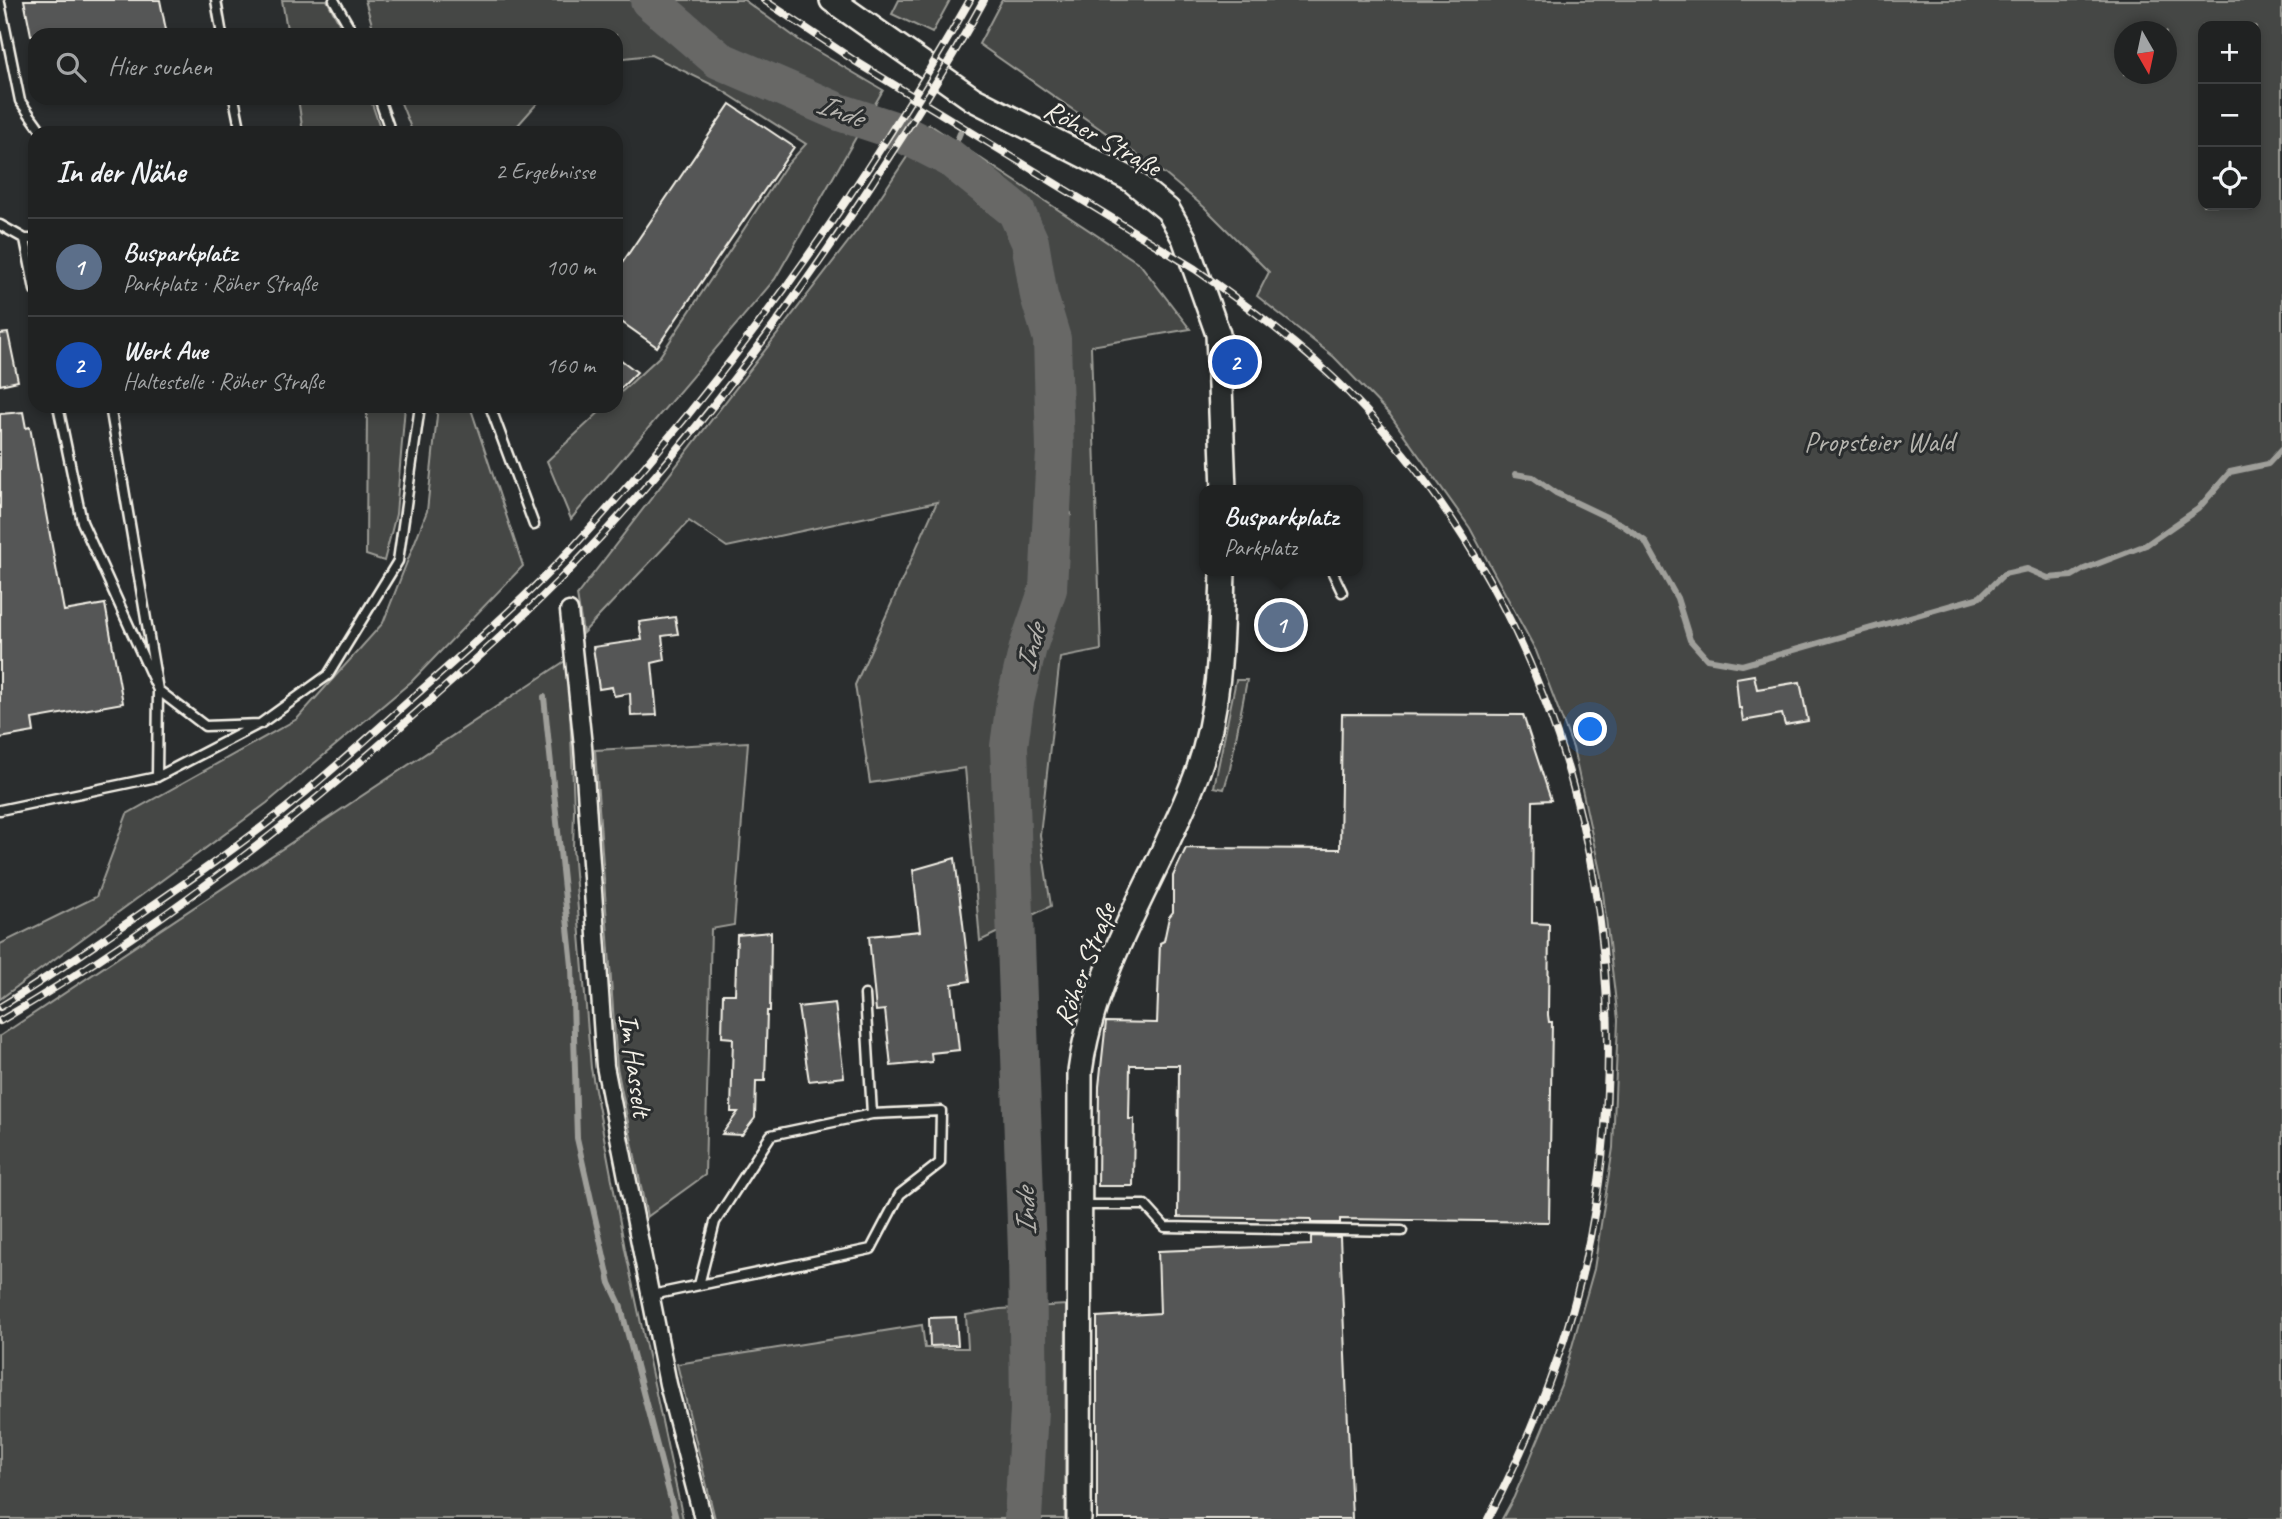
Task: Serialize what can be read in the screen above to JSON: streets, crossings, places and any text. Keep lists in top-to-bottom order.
{
  "streets": {
    "main road": ["Röher Straße"],
    "street": ["Im Hasselt"]
  },
  "water": ["Inde"],
  "parks": ["Propsteier Wald"],
  "north": "bottom",
  "page": {
    "map_buttons": ["+", "−"],
    "search": "Hier suchen",
    "heading": ["In der Nähe", "2 Ergebnisse"],
    "list": [
      {
        "mark": "1",
        "name": "Busparkplatz",
        "note": "Parkplatz · Röher Straße",
        "value": "100 m"
      },
      {
        "mark": "2",
        "name": "Werk Aue",
        "note": "Haltestelle · Röher Straße",
        "value": "160 m"
      }
    ],
    "pins": ["2", "1"],
    "popup": ["Busparkplatz", "Parkplatz"]
  }
}
